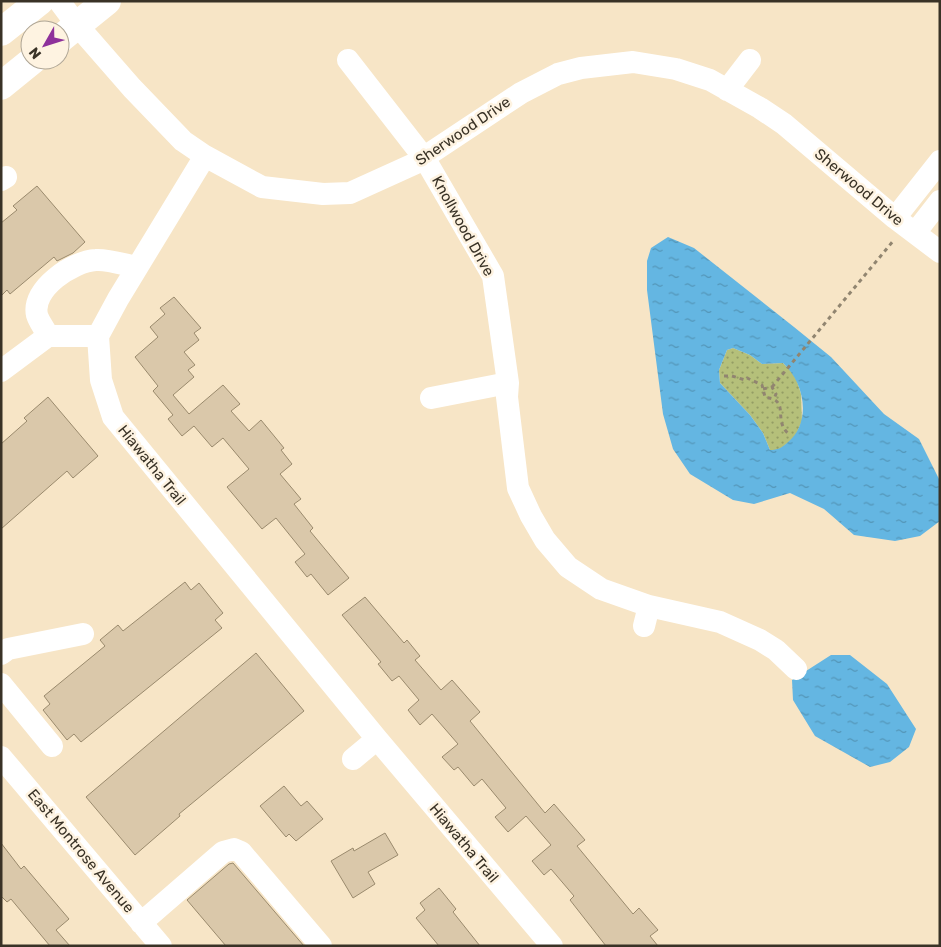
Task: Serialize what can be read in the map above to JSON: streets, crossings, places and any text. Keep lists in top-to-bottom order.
{
  "streets": {
    "street": [
      "Sherwood Drive",
      "Knollwood Drive",
      "Hiawatha Trail",
      "East Montrose Avenue"
    ]
  },
  "crossings": [
    ["Sherwood Drive", "Knollwood Drive"]
  ],
  "north": "bottom left"
}
